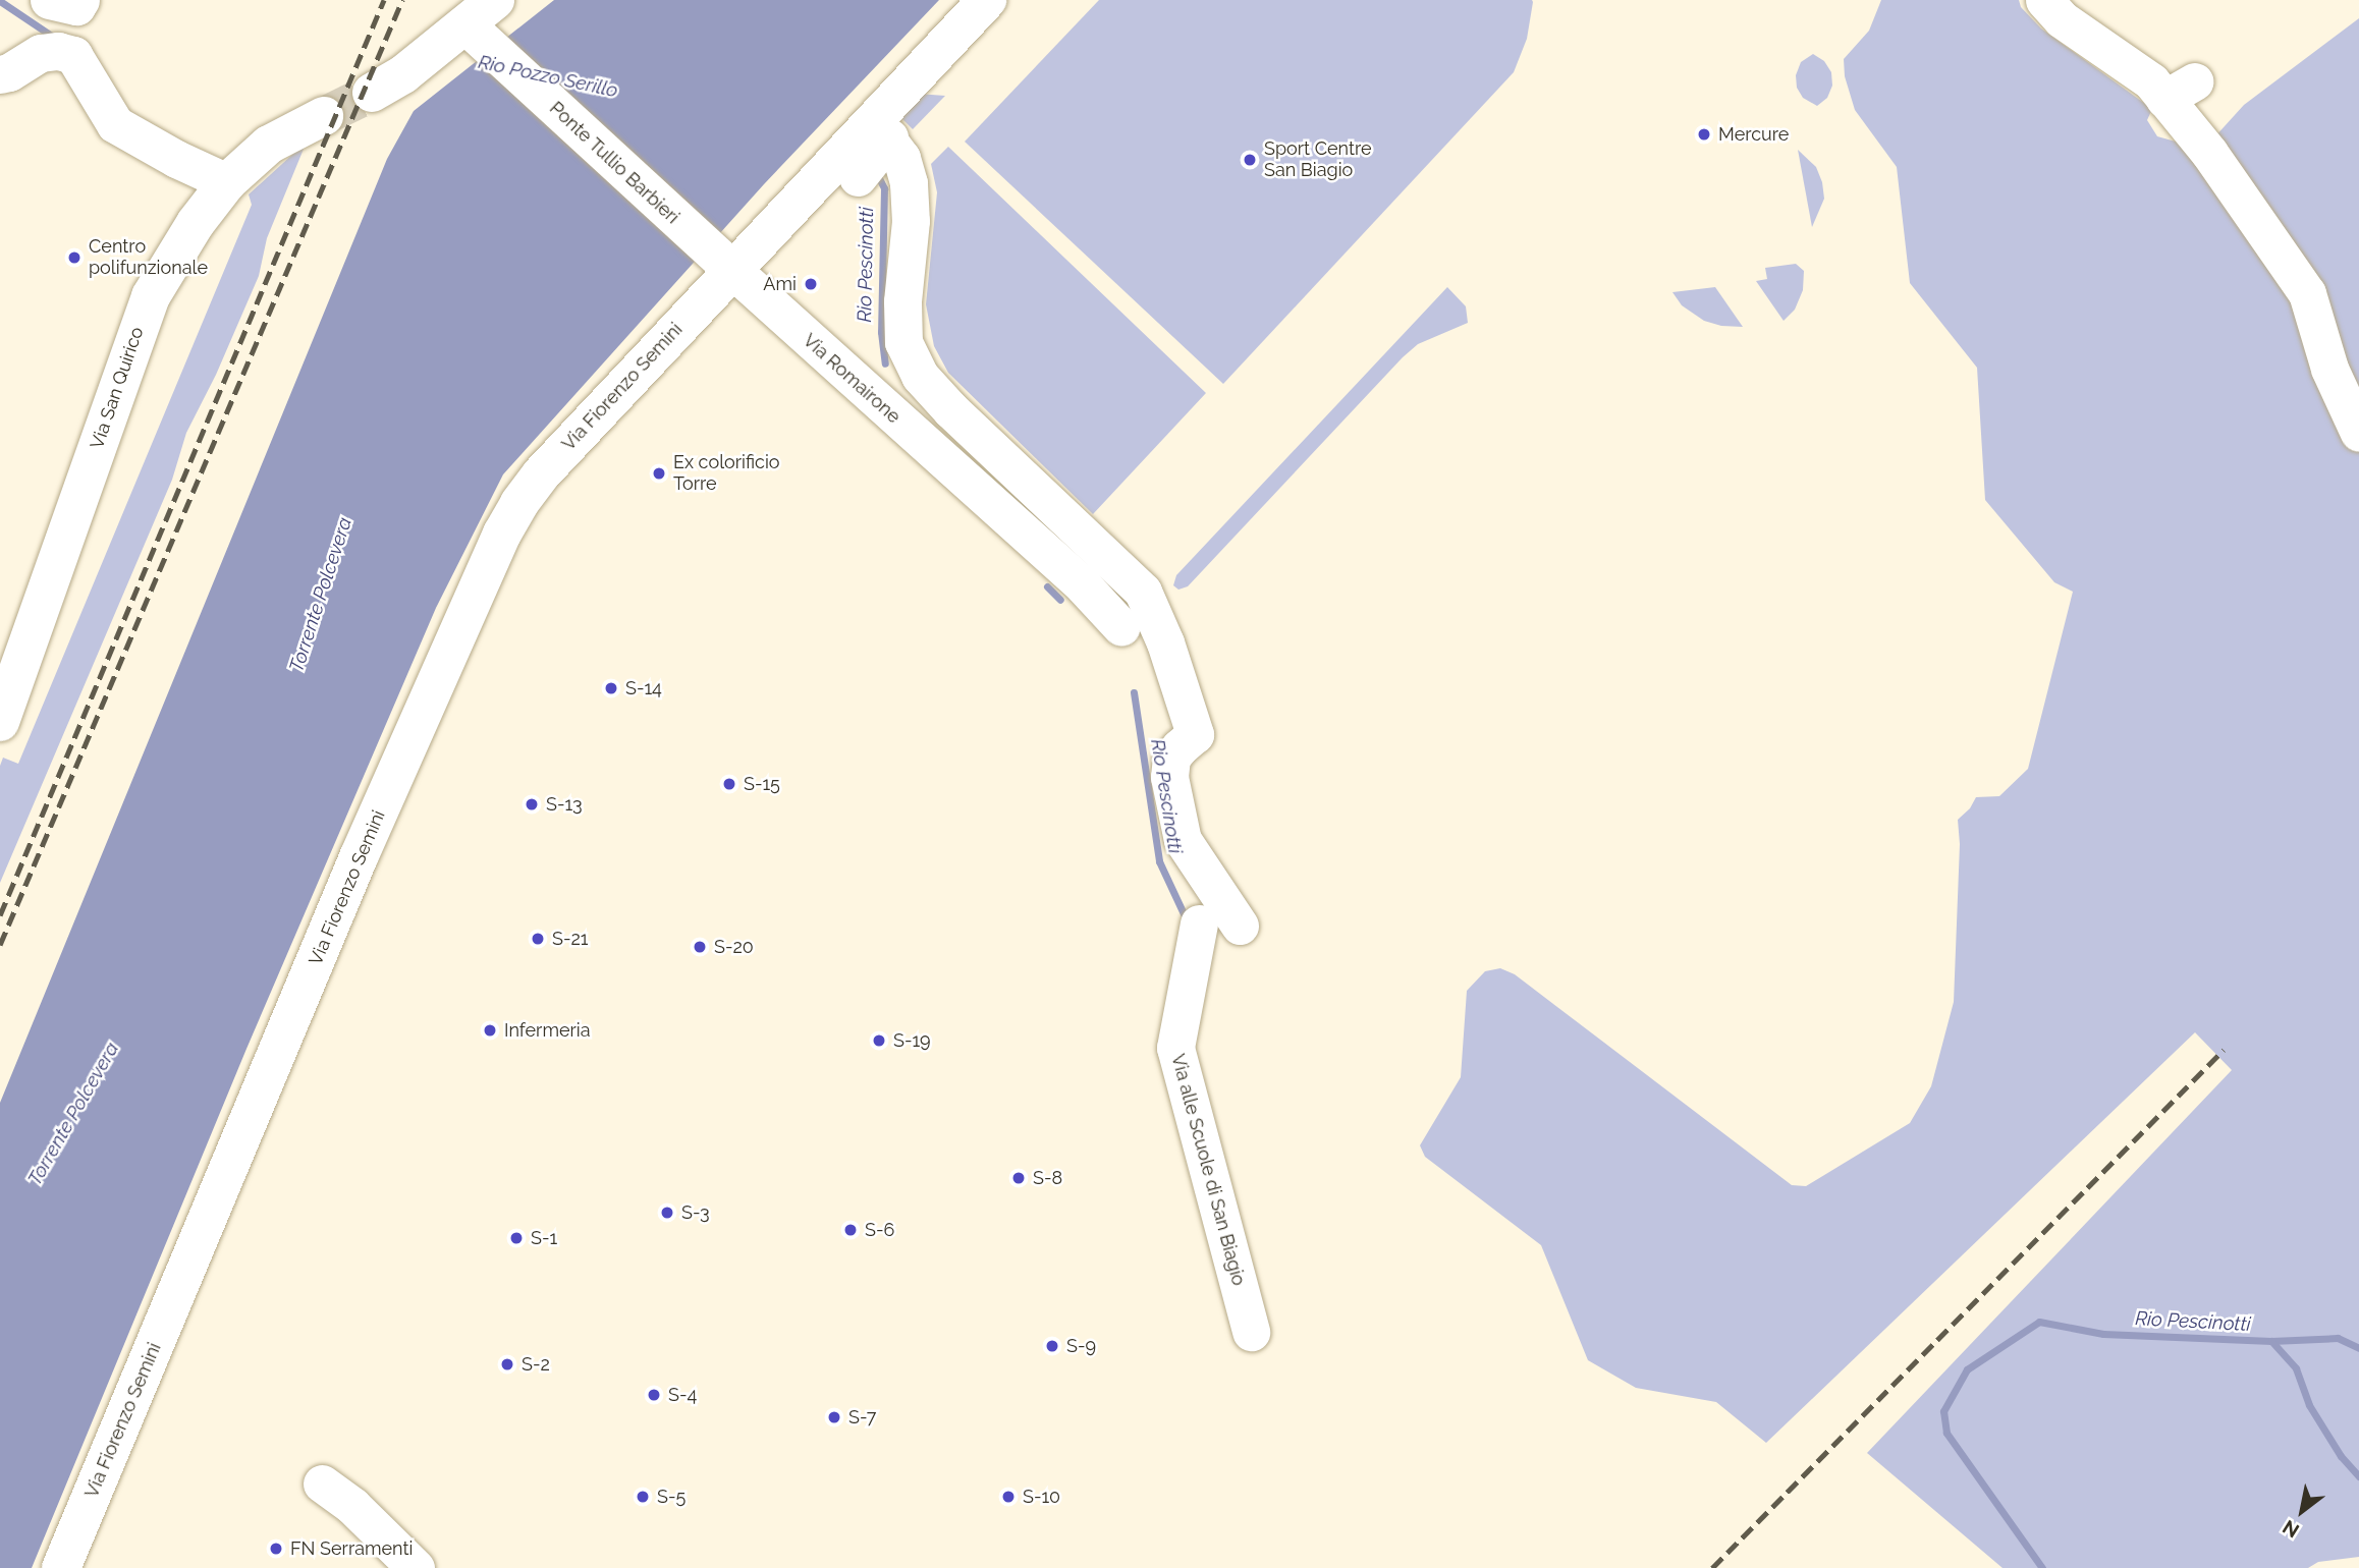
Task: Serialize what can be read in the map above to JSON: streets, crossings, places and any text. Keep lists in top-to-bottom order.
{
  "streets": {
    "main road": ["Ponte Tullio Barbieri", "Via Fiorenzo Semini", "Via San Quirico"],
    "street": ["Via Romairone", "Via alle Scuole di San Biagio"]
  },
  "crossings": [
    ["Ponte Tullio Barbieri", "Via Romairone"],
    ["Ponte Tullio Barbieri", "Via Fiorenzo Semini"],
    ["Via Romairone", "Via Fiorenzo Semini"]
  ],
  "water": ["Rio Pozzo Serillo", "Rio Pescinotti", "Torrente Polcevera"],
  "places": [
    "Mercure",
    "Sport Centre San Biagio",
    "Centro polifunzionale",
    "Ami",
    "Ex colorificio Torre",
    "S-14",
    "S-15",
    "S-13",
    "S-21",
    "S-20",
    "Infermeria",
    "S-19",
    "S-8",
    "S-3",
    "S-6",
    "S-1",
    "S-9",
    "S-2",
    "S-4",
    "S-7",
    "S-5",
    "S-10",
    "FN Serramenti"
  ],
  "north": "bottom left"
}
